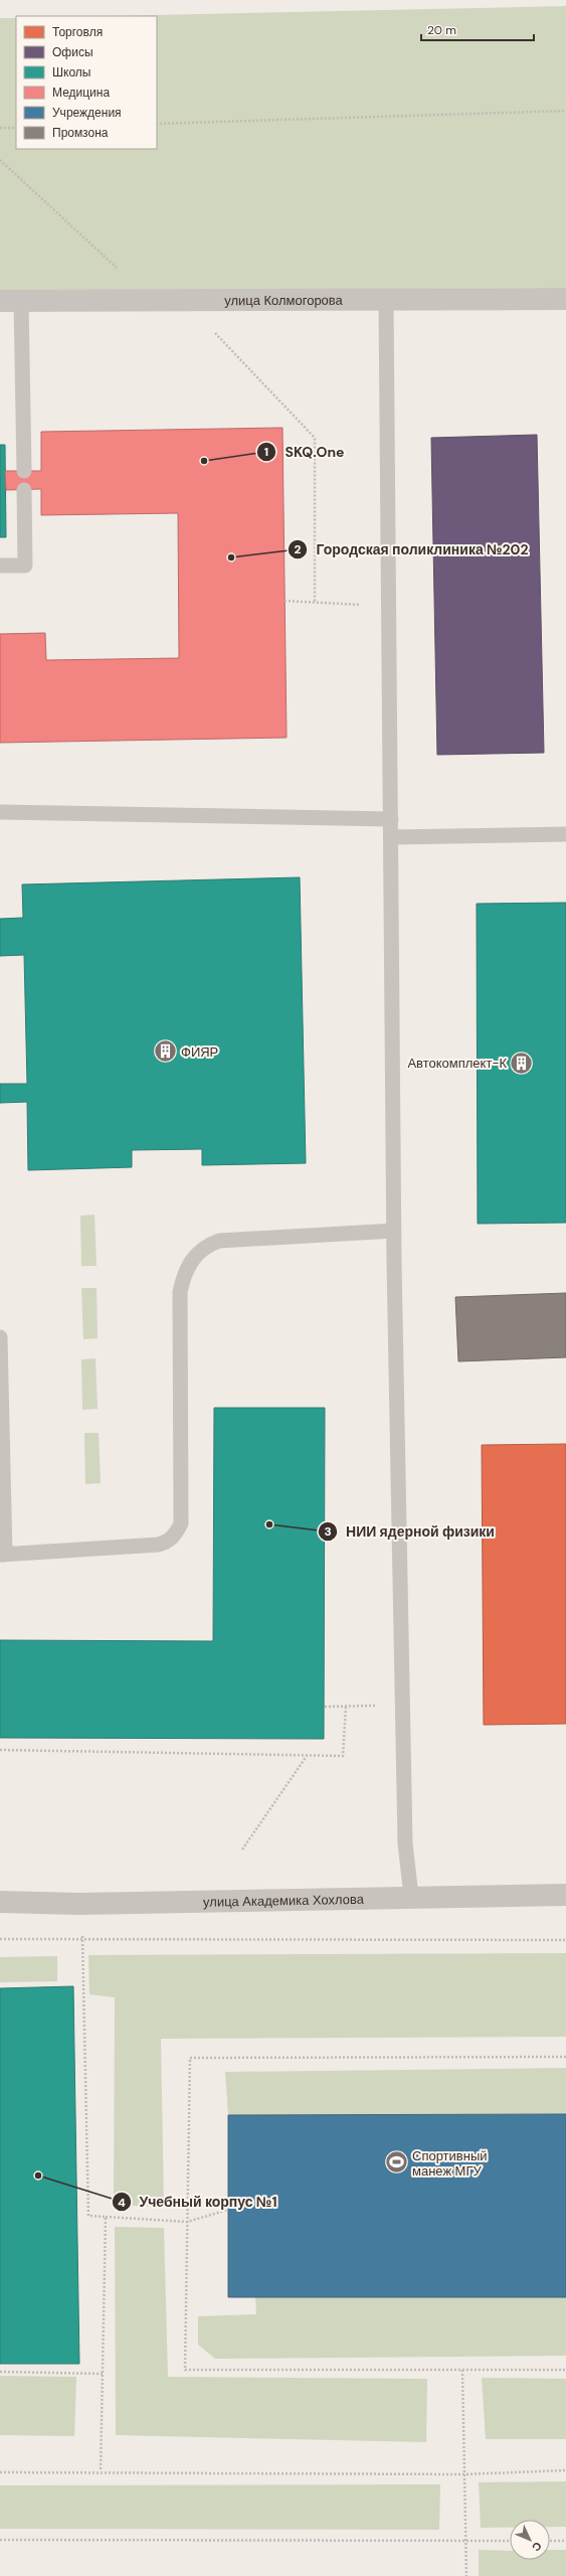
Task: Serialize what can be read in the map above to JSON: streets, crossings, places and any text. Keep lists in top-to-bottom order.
{
  "streets": {
    "street": ["улица Колмогорова", "улица Академика Хохлова"]
  },
  "places": {
    "other": [
      "SKQ.One",
      "Городская поликлиника №202",
      "НИИ ядерной физики",
      "Учебный корпус №1"
    ],
    "building": ["ФИЯР", "Автокомплект-К"],
    "sports": ["Спортивный манеж МГУ"]
  },
  "legend": [
    "Торговля",
    "Офисы",
    "Школы",
    "Медицина",
    "Учреждения",
    "Промзона"
  ],
  "scale_bar": "20 m",
  "north": "bottom right"
}
